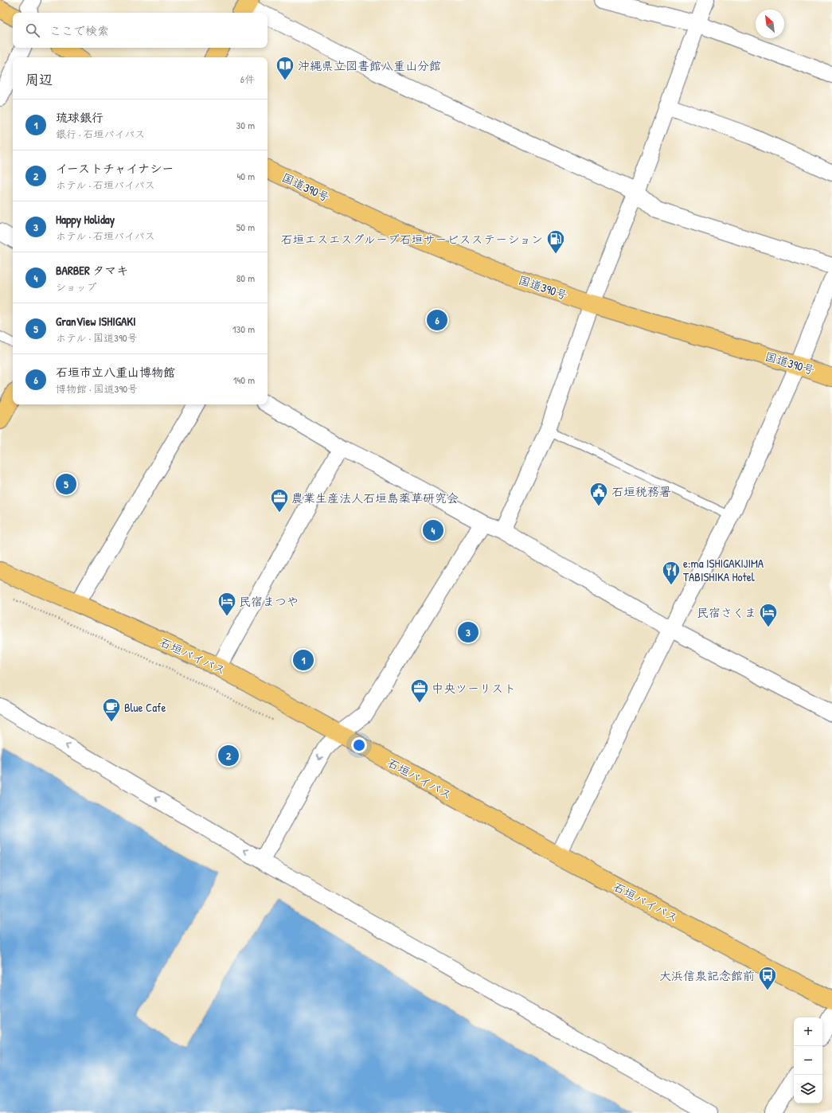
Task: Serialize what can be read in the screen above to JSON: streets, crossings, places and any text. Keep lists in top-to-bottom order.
{
  "streets": {
    "main road": ["国道390号", "石垣バイパス"]
  },
  "places": {
    "library": ["沖縄県立図書館八重山分館"],
    "fuel station": ["石垣エスエスグループ石垣サービスステーション"],
    "public building": ["石垣税務署"],
    "office": ["農業生産法人石垣島薬草研究会", "中央ツーリスト"],
    "restaurant": ["e:ma ISHIGAKIJIMA TABISHIKA Hotel"],
    "hotel": ["民宿まつや", "民宿さくま"],
    "cafe": ["Blue Cafe"],
    "bus stop": ["大浜信泉記念館前"]
  },
  "north": "top left",
  "page": {
    "search": "ここで検索",
    "heading": ["周辺", "6件"],
    "list": [
      {
        "mark": "1",
        "name": "琉球銀行",
        "note": "銀行 · 石垣バイパス",
        "value": "30 m"
      },
      {
        "mark": "2",
        "name": "イーストチャイナシー",
        "note": "ホテル · 石垣バイパス",
        "value": "40 m"
      },
      {
        "mark": "3",
        "name": "Happy Holiday",
        "note": "ホテル · 石垣バイパス",
        "value": "50 m"
      },
      {
        "mark": "4",
        "name": "BARBER タマキ",
        "note": "ショップ",
        "value": "80 m"
      },
      {
        "mark": "5",
        "name": "GranView ISHIGAKI",
        "note": "ホテル · 国道390号",
        "value": "130 m"
      },
      {
        "mark": "6",
        "name": "石垣市立八重山博物館",
        "note": "博物館 · 国道390号",
        "value": "140 m"
      }
    ],
    "pins": [
      "6",
      "5",
      "4",
      "3",
      "1",
      "2"
    ],
    "map_buttons": ["+", "−"]
  }
}
